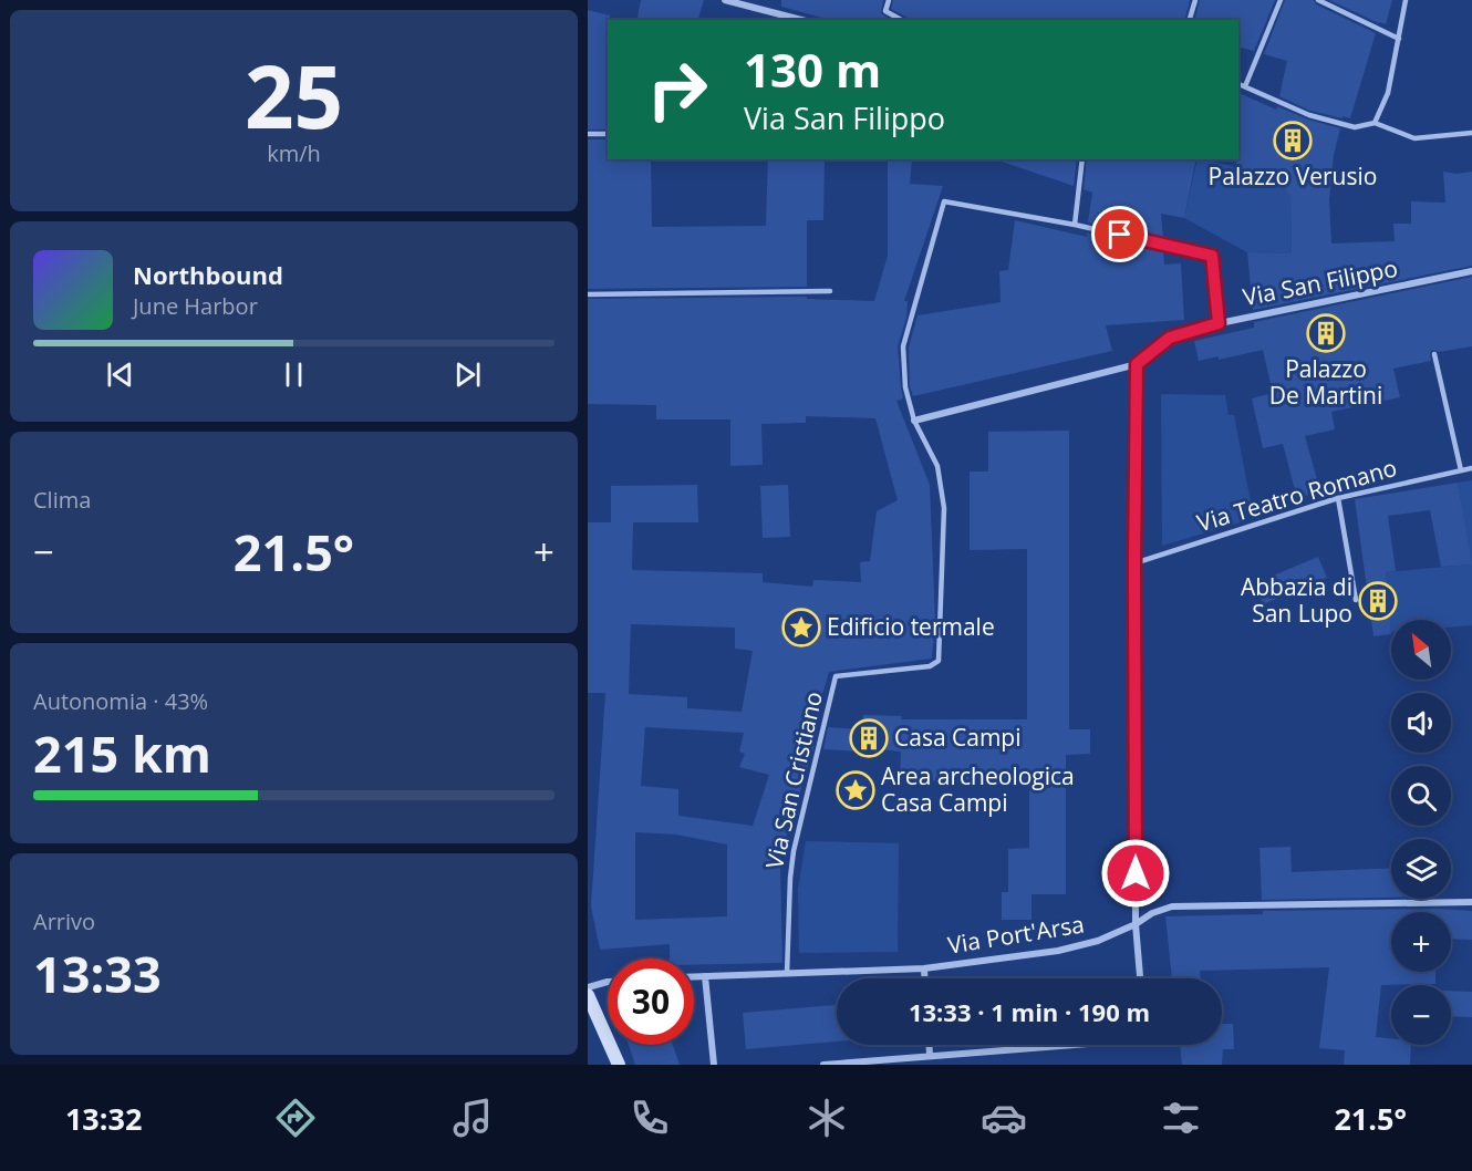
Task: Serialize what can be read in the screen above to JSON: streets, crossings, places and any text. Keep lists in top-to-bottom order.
{
  "streets": {
    "street": ["Via San Filippo", "Via Port'Arsa"],
    "lane": ["Via Teatro Romano", "Via San Cristiano"]
  },
  "crossings": [
    ["Via San Filippo", "Via San Cristiano"],
    ["Via San Cristiano", "Via Port'Arsa"]
  ],
  "places": {
    "building": [
      "Palazzo Verusio",
      "Palazzo De Martini",
      "Abbazia di San Lupo",
      "Casa Campi"
    ],
    "place": ["Edificio termale", "Area archeologica Casa Campi"]
  },
  "north": "top left",
  "page": {
    "tile": [
      ["25", "km/h"],
      "Clima",
      ["Autonomia · 43%", "215 km"],
      ["Arrivo", "13:33"]
    ],
    "turn": ["130 m", "Via San Filippo"],
    "song": ["Northbound", "June Harbor"],
    "heat": ["−", "21.5°", "+"],
    "map_buttons": ["+", "−"],
    "limit": "30",
    "trip": "13:33 · 1 min · 190 m",
    "tabs": ["13:32", "21.5°"]
  }
}
